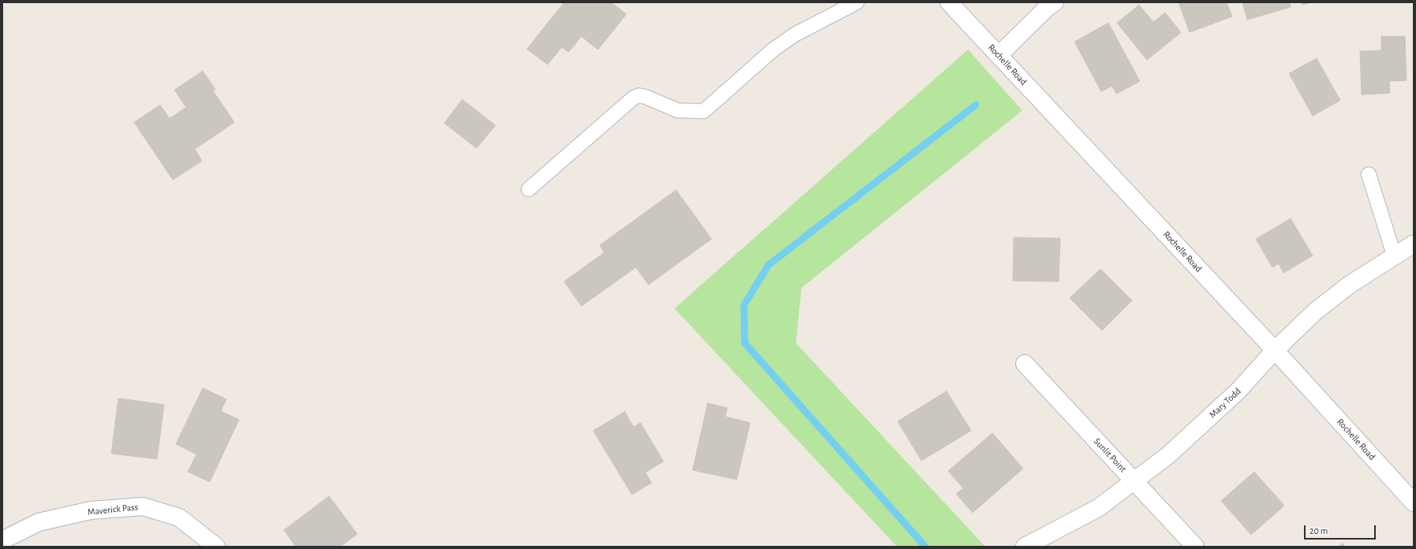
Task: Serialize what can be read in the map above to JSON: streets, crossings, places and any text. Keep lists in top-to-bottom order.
{
  "streets": {
    "street": [
      "Rochelle Road",
      "Mary Todd",
      "Sunlit Point",
      "Maverick Pass"
    ]
  },
  "crossings": [
    ["Rochelle Road", "Mary Todd"],
    ["Mary Todd", "Sunlit Point"]
  ],
  "scale_bar": "20 m"
}
